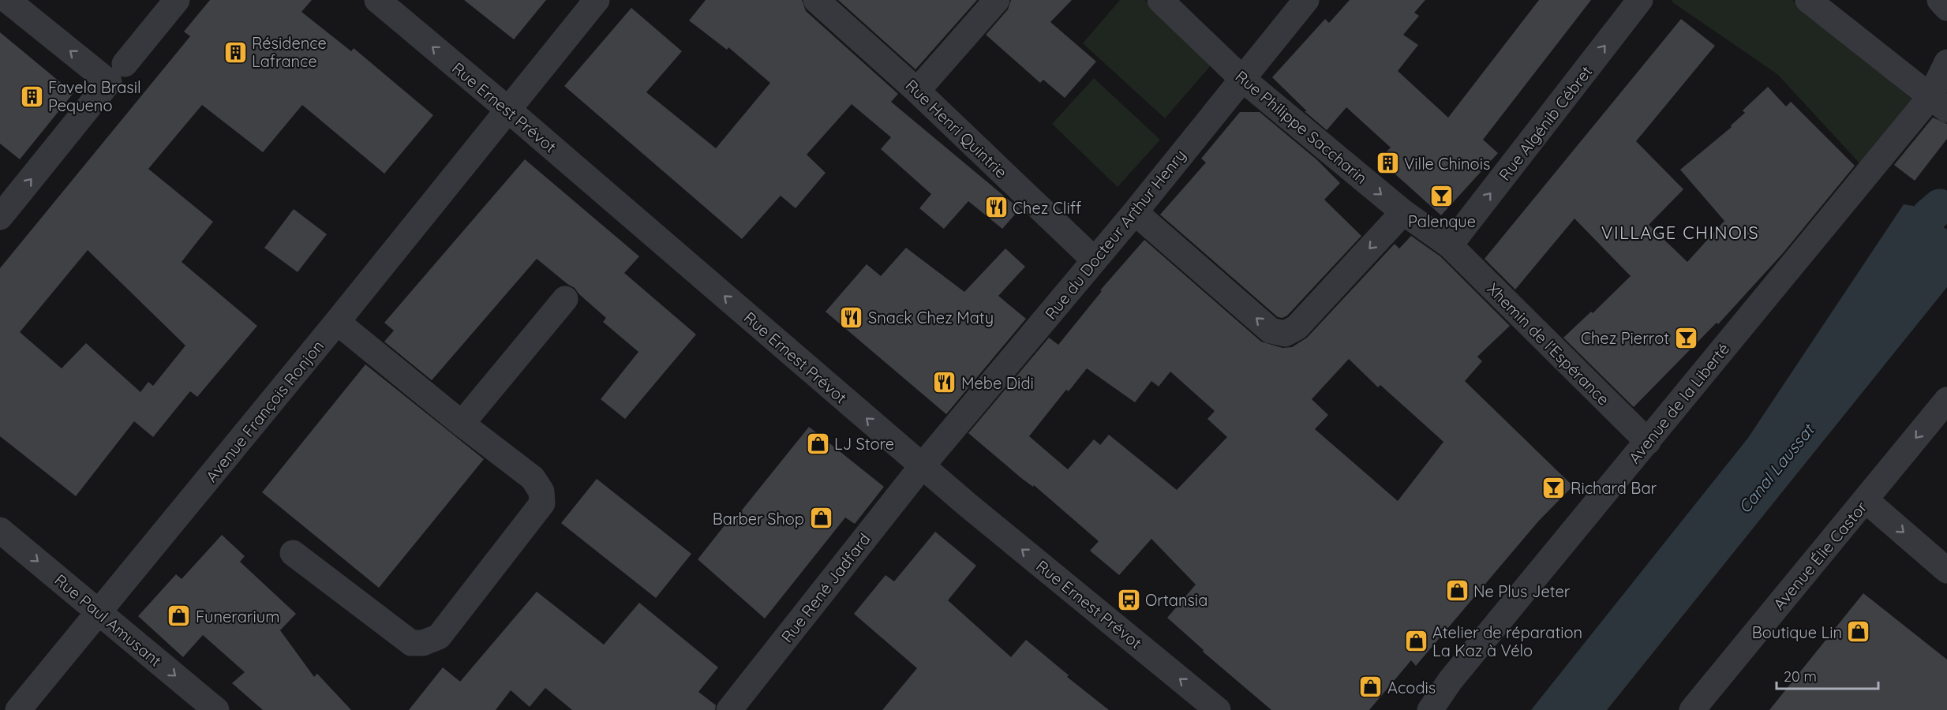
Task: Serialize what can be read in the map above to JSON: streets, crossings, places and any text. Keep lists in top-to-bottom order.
{
  "streets": {
    "street": [
      "Rue Ernest Prévot",
      "Rue Algénib Cébret",
      "Rue Philippe Saccharin",
      "Rue Henri Quintrie",
      "Rue du Docteur Arthur Henry",
      "Xhemin de l'Espérance",
      "Avenue de la Liberté",
      "Avenue François Ronjon",
      "Avenue Élie Castor",
      "Rue René Jadfard",
      "Rue Paul Amusant"
    ]
  },
  "crossings": [
    ["Rue Ernest Prévot", "Rue du Docteur Arthur Henry"],
    ["Rue Ernest Prévot", "Avenue François Ronjon"],
    ["Rue Ernest Prévot", "Rue René Jadfard"],
    ["Rue Algénib Cébret", "Rue Philippe Saccharin"],
    ["Rue Algénib Cébret", "Xhemin de l'Espérance"],
    ["Rue Philippe Saccharin", "Rue du Docteur Arthur Henry"],
    ["Rue Philippe Saccharin", "Xhemin de l'Espérance"],
    ["Rue Henri Quintrie", "Rue du Docteur Arthur Henry"],
    ["Rue du Docteur Arthur Henry", "Rue René Jadfard"],
    ["Xhemin de l'Espérance", "Avenue de la Liberté"],
    ["Avenue François Ronjon", "Rue Paul Amusant"]
  ],
  "one_way": [
    "Rue Ernest Prévot",
    "Rue Algénib Cébret",
    "Rue Philippe Saccharin",
    "Rue Paul Amusant"
  ],
  "districts": ["VILLAGE CHINOIS"],
  "water": ["Canal Laussat"],
  "places": {
    "building": ["Résidence Lafrance", "Favela Brasil Pequeno", "Ville Chinois"],
    "bar": ["Palenque", "Chez Pierrot", "Richard Bar"],
    "restaurant": ["Chez Cliff", "Snack Chez Maty", "Mebe Didi"],
    "shop": [
      "LJ Store",
      "Barber Shop",
      "Ne Plus Jeter",
      "Funerarium",
      "Boutique Lin",
      "Atelier de réparation La Kaz à Vélo",
      "Acodis"
    ],
    "bus stop": ["Ortansia"]
  },
  "scale_bar": "20 m"
}
